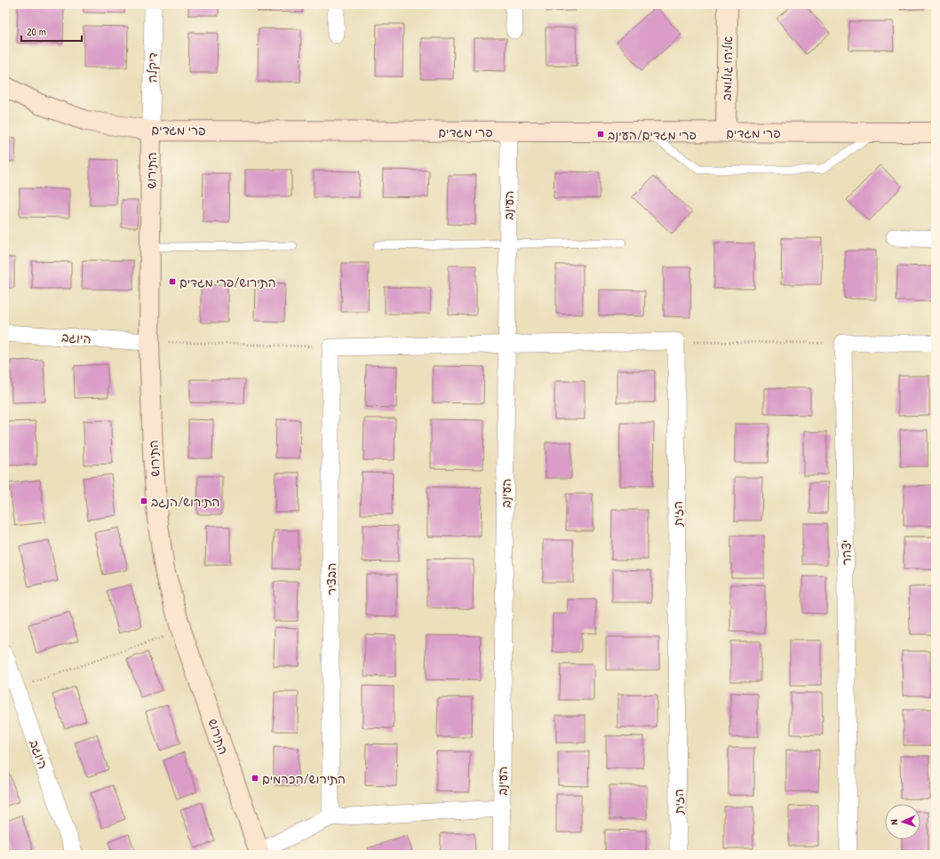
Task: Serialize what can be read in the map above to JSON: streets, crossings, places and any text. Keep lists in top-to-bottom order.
{
  "streets": {
    "street": [
      "דיקלה",
      "אליהו גולומב",
      "פרי מגדים",
      "התירוש",
      "העינב",
      "היוגב",
      "הזית",
      "יצהר",
      "הבציר"
    ]
  },
  "crossings": [
    ["דיקלה", "פרי מגדים"],
    ["דיקלה", "התירוש"],
    ["אליהו גולומב", "פרי מגדים"],
    ["פרי מגדים", "התירוש"],
    ["פרי מגדים", "העינב"],
    ["התירוש", "היוגב"]
  ],
  "places": {
    "transit": [
      "פרי מגדים/העינב",
      "התירוש/פרי מגדים",
      "התירוש/הנגב",
      "התירוש/הכרמים"
    ]
  },
  "scale_bar": "20 m",
  "north": "left"
}
